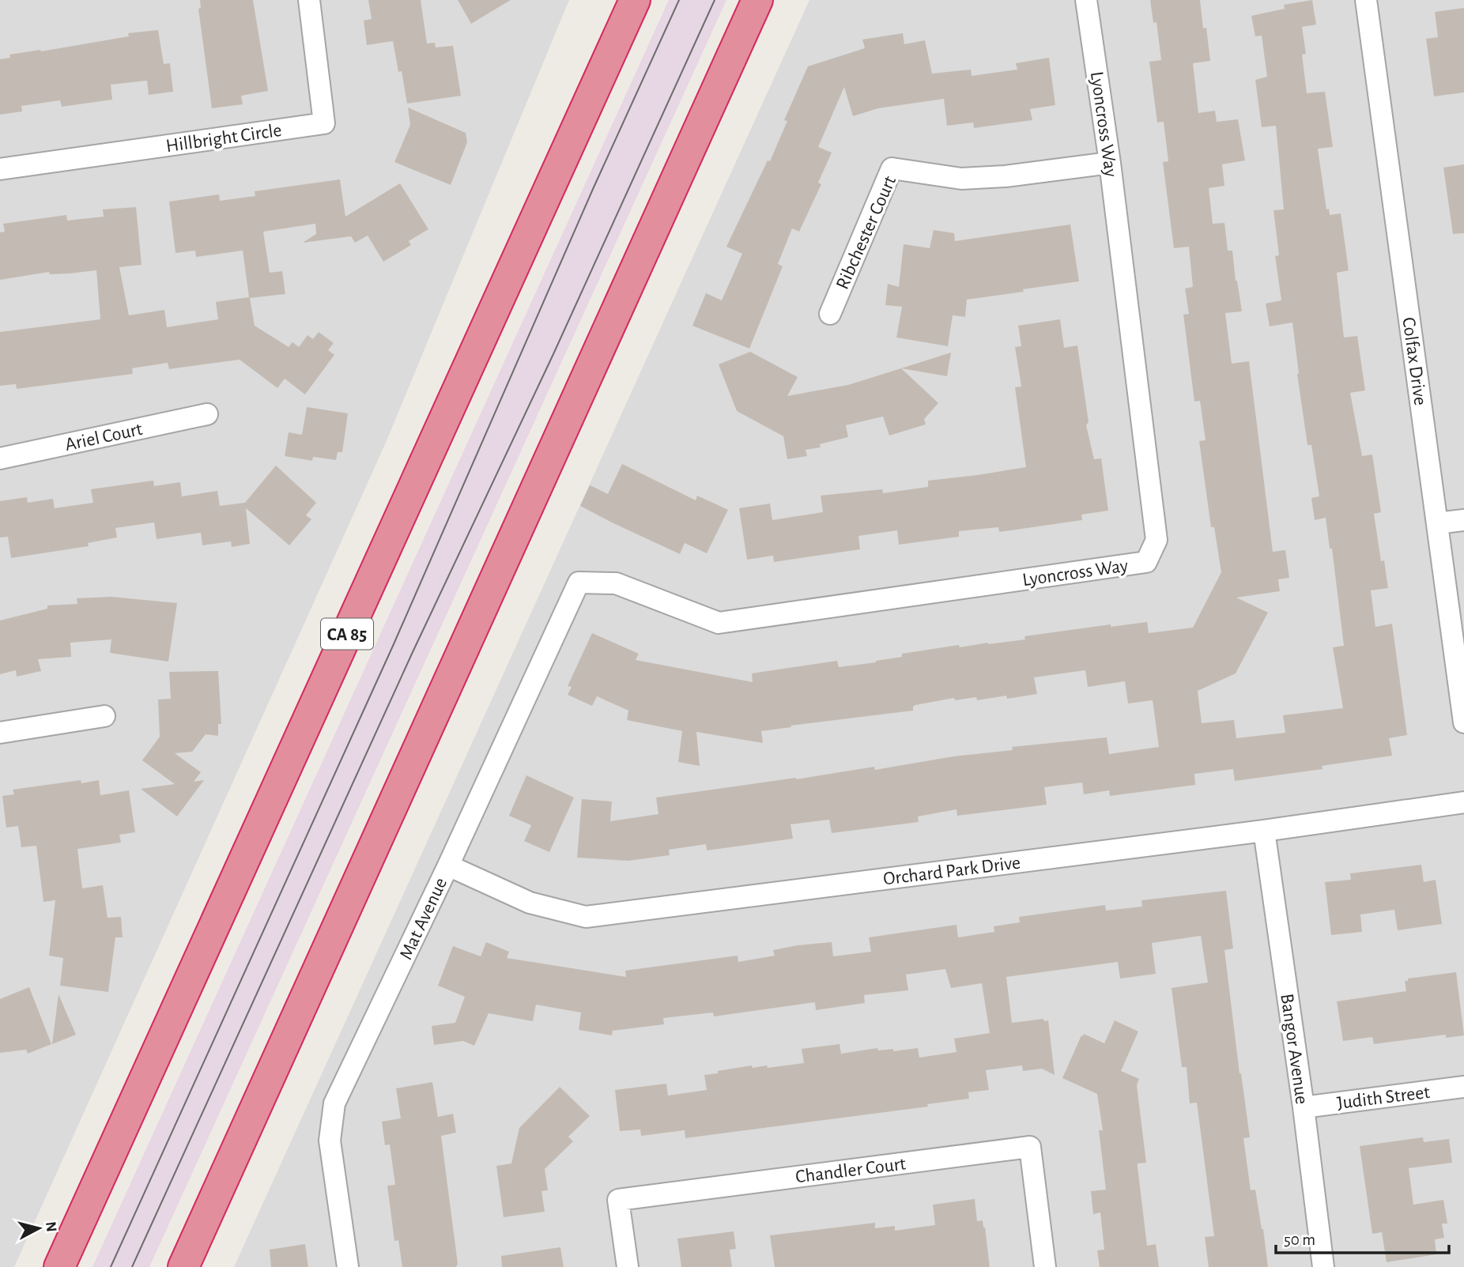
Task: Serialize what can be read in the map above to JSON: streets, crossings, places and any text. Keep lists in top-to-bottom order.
{
  "streets": {
    "highway": ["CA 85"],
    "street": [
      "Lyoncross Way",
      "Hillbright Circle",
      "Ribchester Court",
      "Colfax Drive",
      "Ariel Court",
      "Orchard Park Drive",
      "Mat Avenue",
      "Bangor Avenue",
      "Judith Street",
      "Chandler Court"
    ]
  },
  "crossings": [
    ["Lyoncross Way", "Ribchester Court"],
    ["Lyoncross Way", "Mat Avenue"],
    ["Orchard Park Drive", "Mat Avenue"],
    ["Orchard Park Drive", "Bangor Avenue"],
    ["Bangor Avenue", "Judith Street"]
  ],
  "scale_bar": "50 m",
  "north": "right"
}
